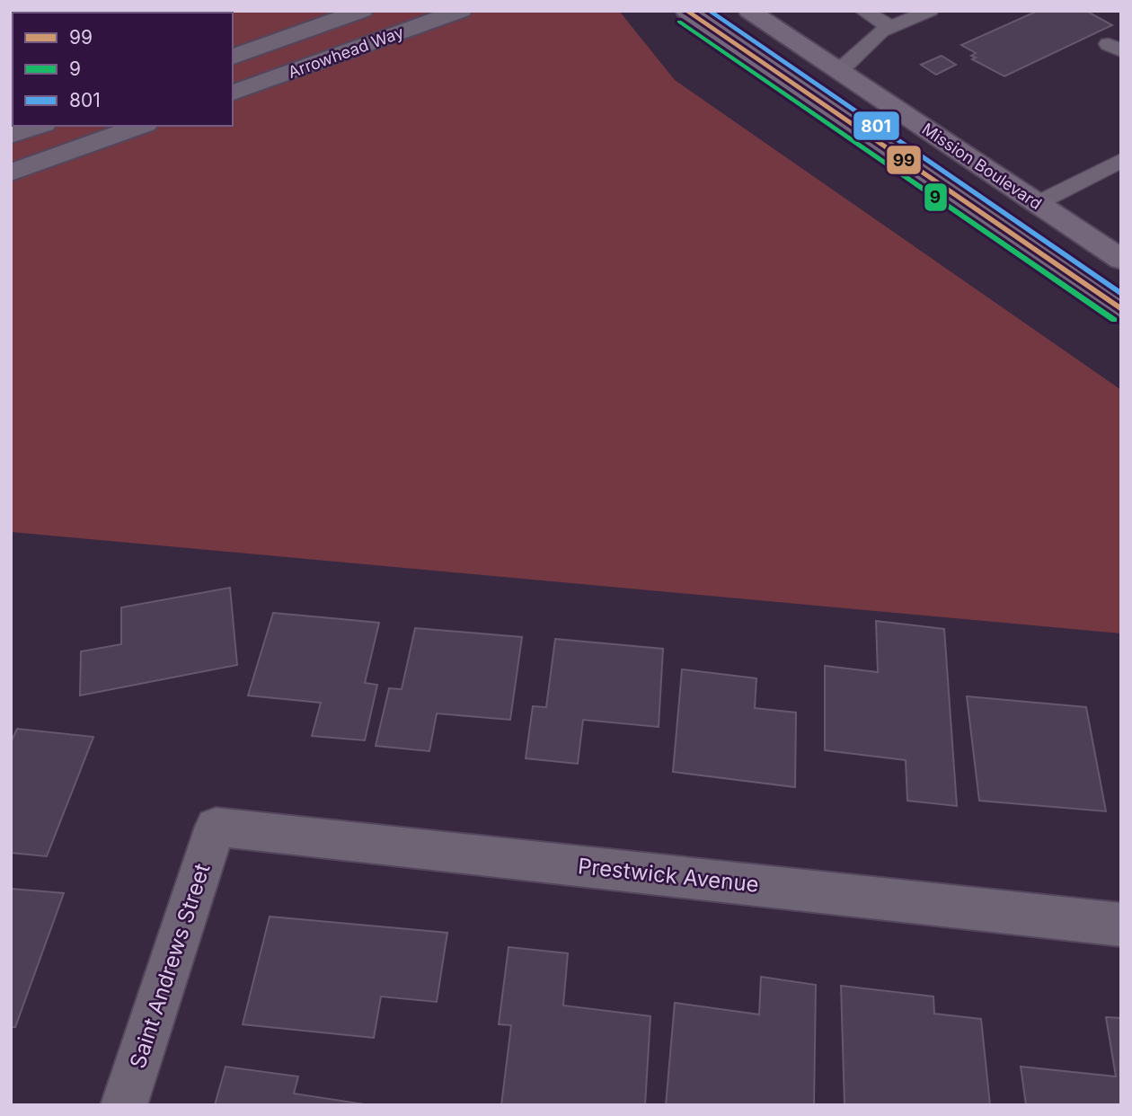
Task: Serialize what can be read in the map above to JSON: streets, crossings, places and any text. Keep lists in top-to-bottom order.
{
  "streets": {
    "main road": ["Mission Boulevard"],
    "street": ["Arrowhead Way", "Prestwick Avenue", "Saint Andrews Street"]
  },
  "crossings": [
    ["Prestwick Avenue", "Saint Andrews Street"]
  ],
  "lines": ["transit line 99", "transit line 801", "transit line 9"],
  "legend": ["99", "9", "801"]
}
